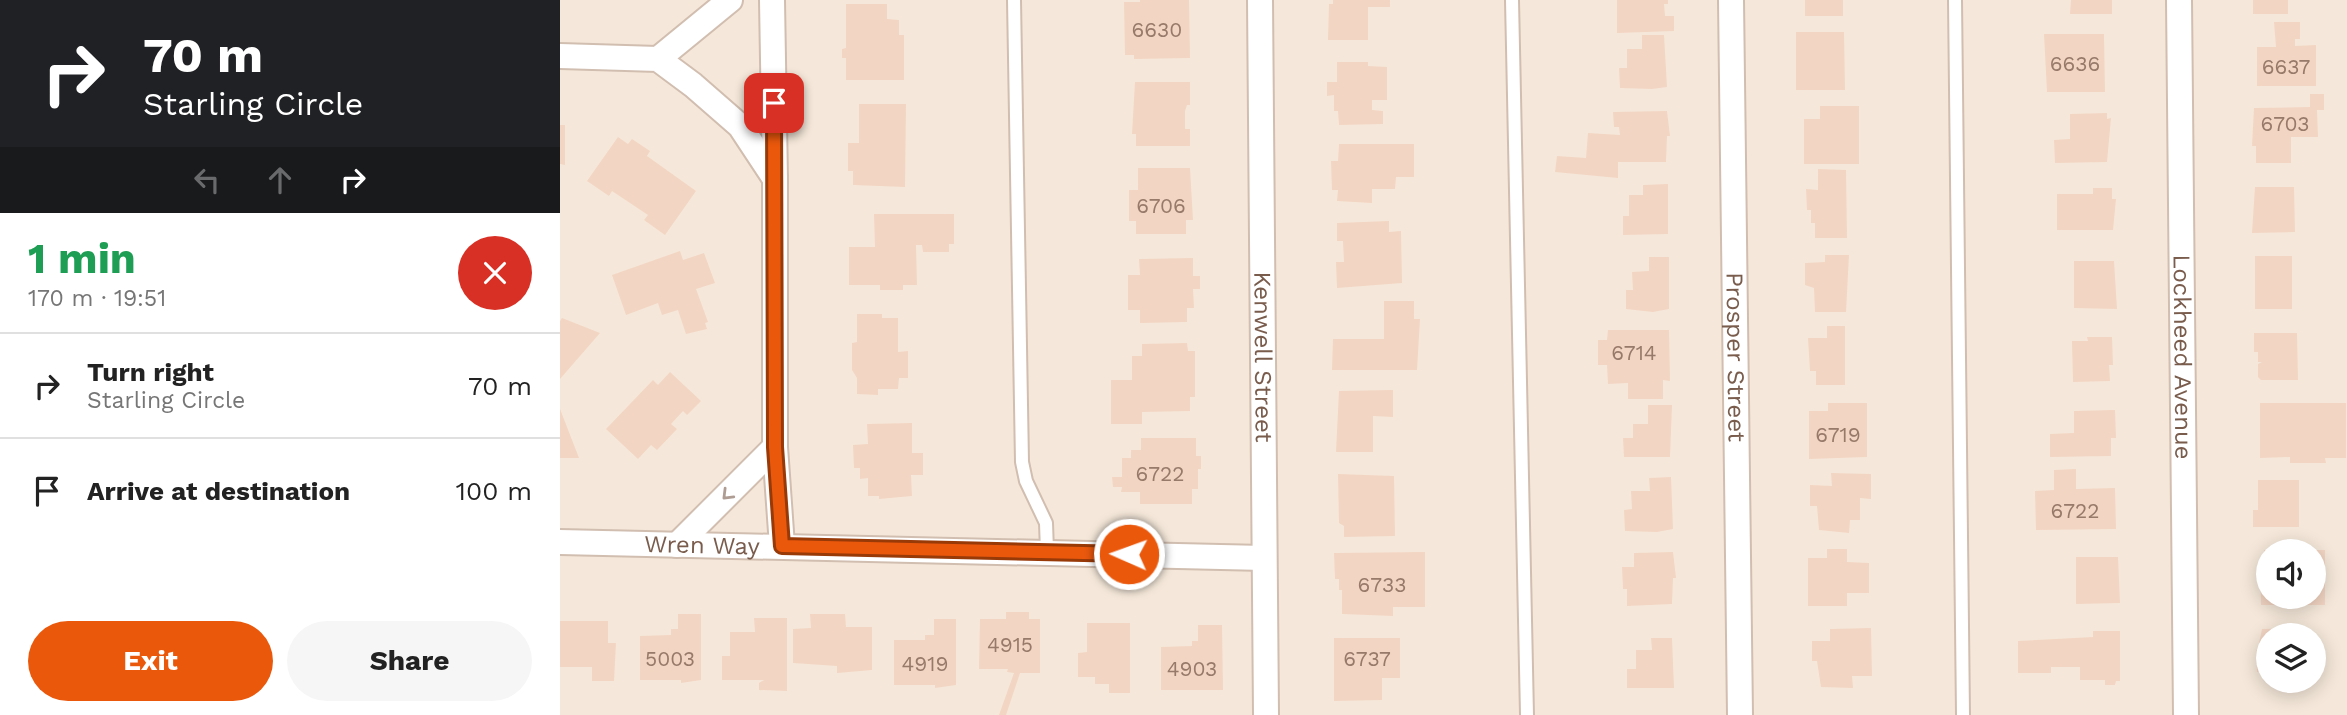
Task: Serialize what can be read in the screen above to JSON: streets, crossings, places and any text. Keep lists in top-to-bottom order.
{
  "streets": {
    "street": [
      "Kenwell Street",
      "Prosper Street",
      "Lockheed Avenue",
      "Wren Way"
    ]
  },
  "crossings": [
    ["Kenwell Street", "Wren Way"]
  ],
  "house_numbers": [
    "6630",
    "6636",
    "6637",
    "6703",
    "6706",
    "6714",
    "6719",
    "6722",
    "6722",
    "6733",
    "4915",
    "5003",
    "6737",
    "4919",
    "4903"
  ],
  "page": {
    "turn": ["70 m", "Starling Circle"],
    "heading": ["1 min", "170 m · 19:51"],
    "list": [
      {
        "name": "Turn right",
        "note": "Starling Circle",
        "value": "70 m"
      },
      {
        "name": "Arrive at destination",
        "value": "100 m"
      }
    ],
    "buttons": ["Exit", "Share"]
  }
}
